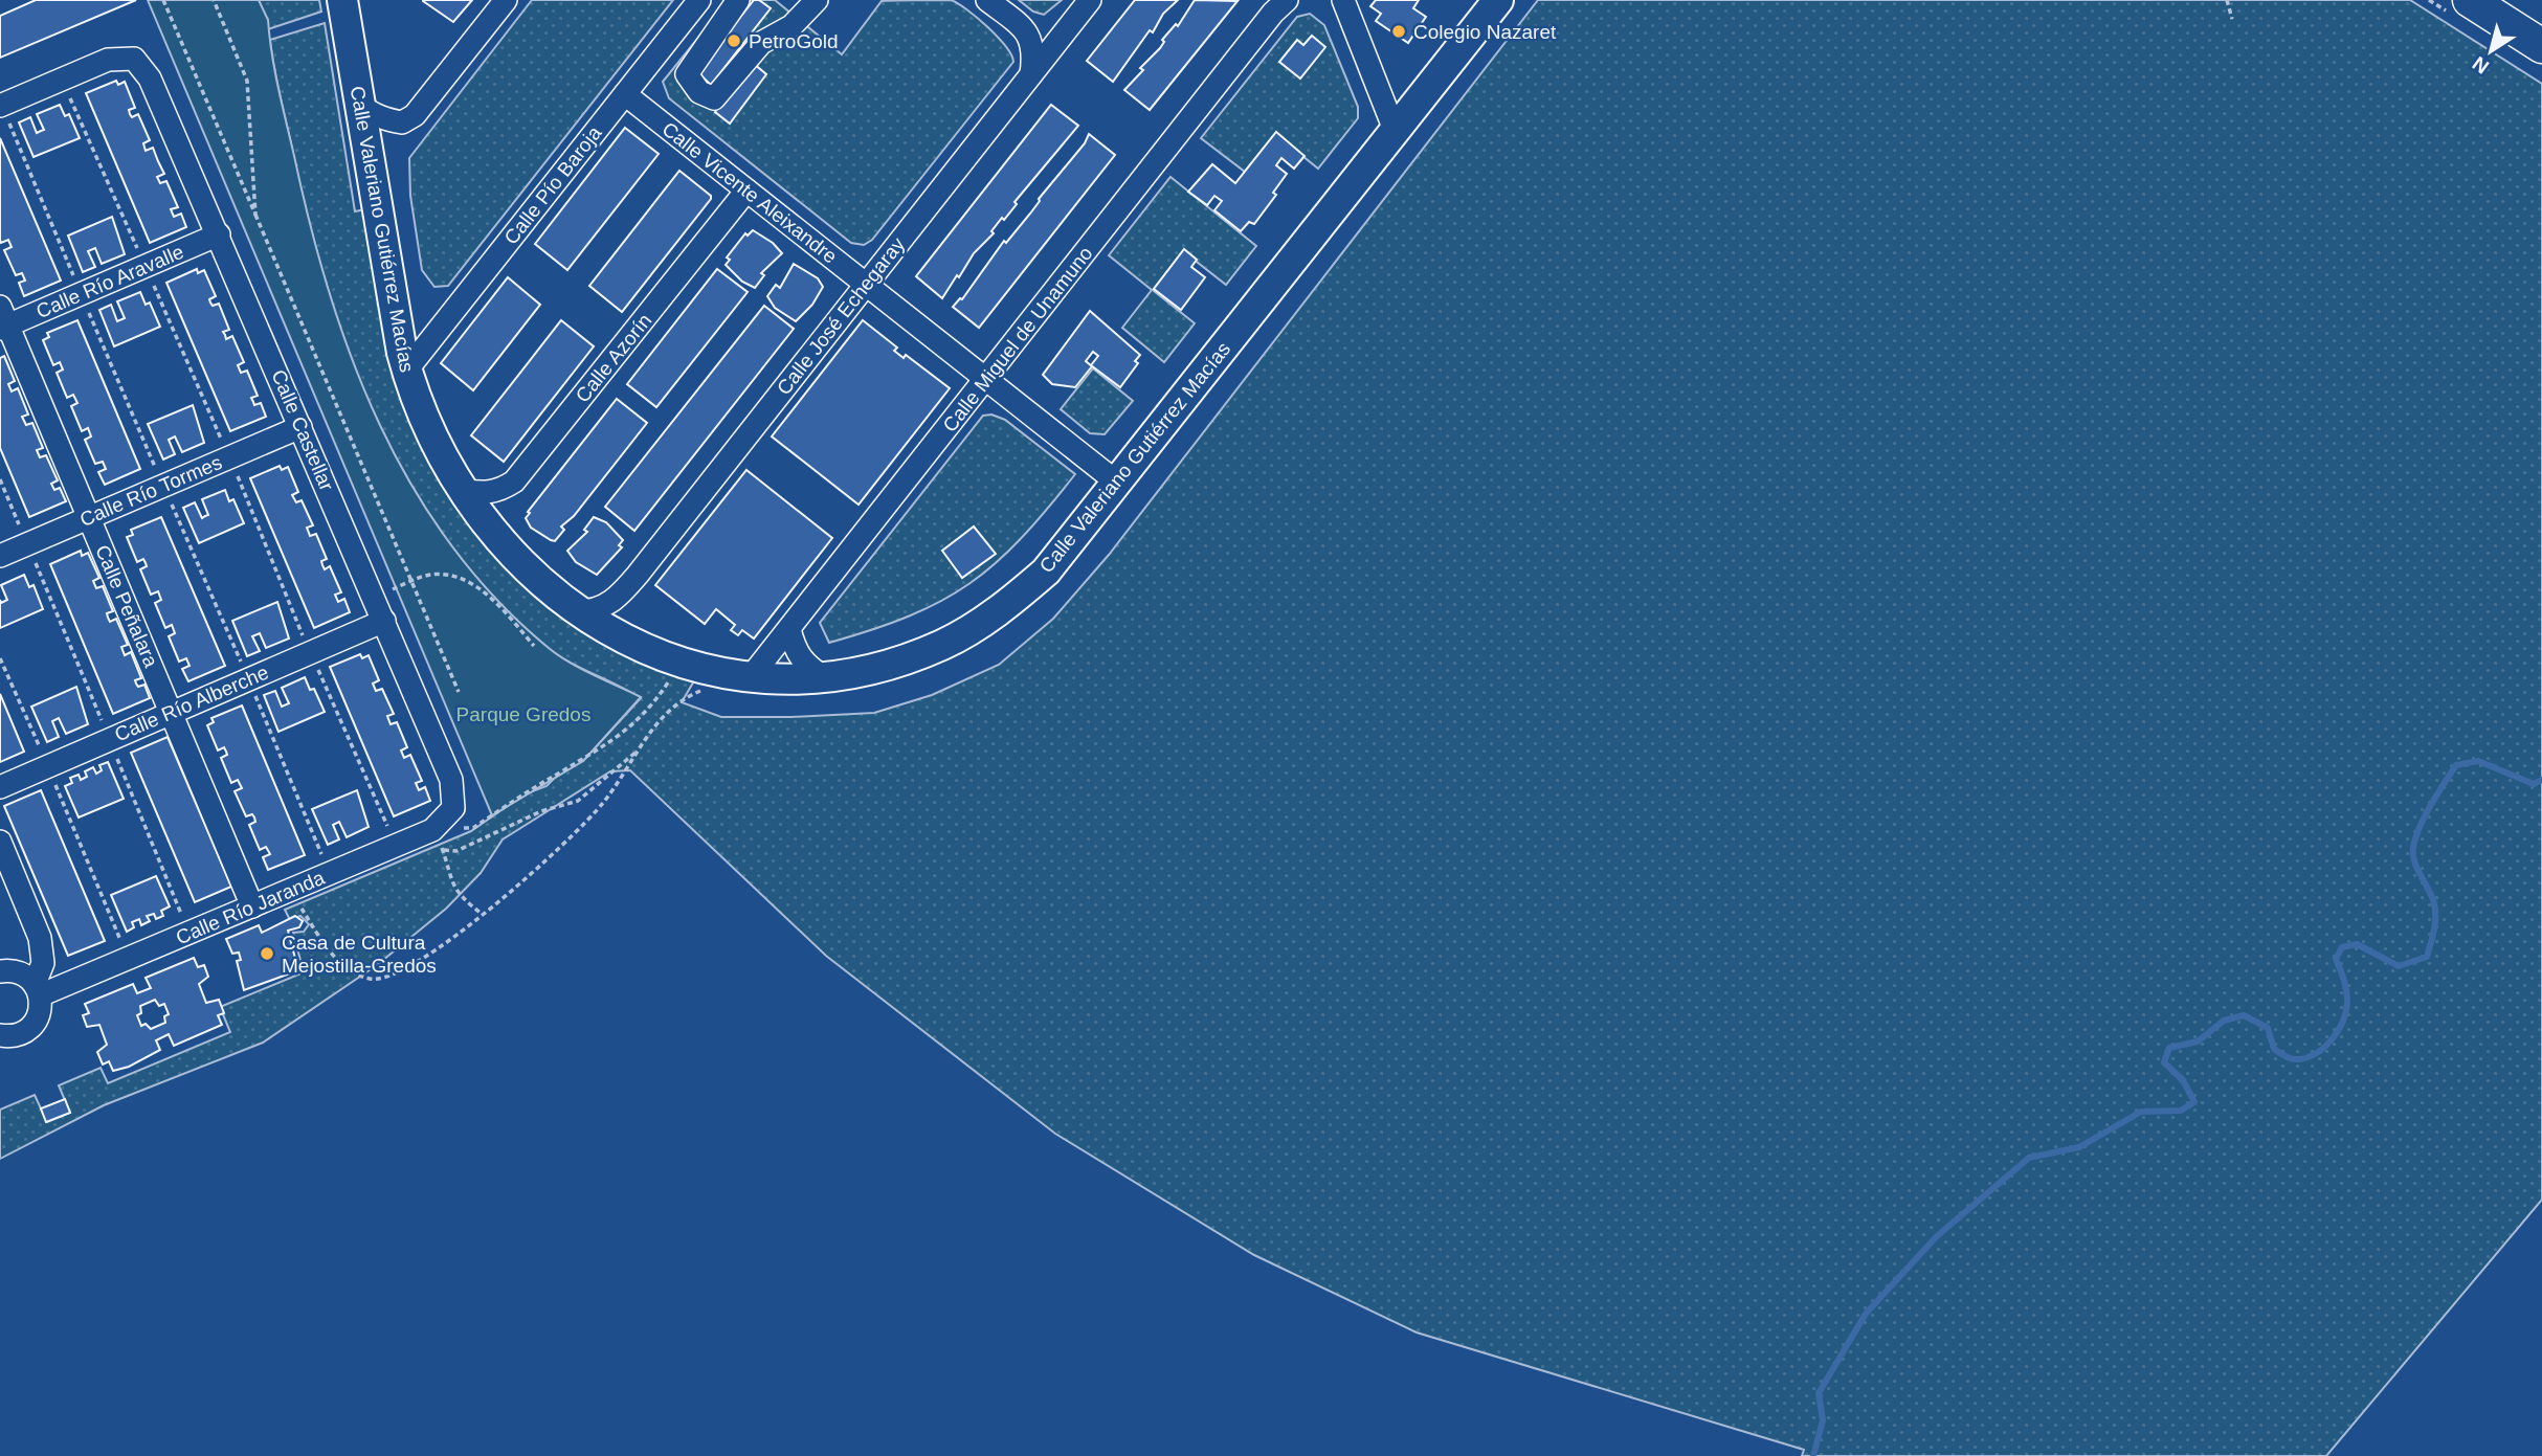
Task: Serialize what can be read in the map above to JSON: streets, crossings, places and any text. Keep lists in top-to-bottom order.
{
  "streets": {
    "main road": ["Calle Valeriano Gutiérrez Macías"],
    "street": [
      "Calle Pío Baroja",
      "Calle Vicente Aleixandre",
      "Calle Río Aravalle",
      "Calle José Echegaray",
      "Calle Miguel de Unamuno",
      "Calle Azorín",
      "Calle Castellar",
      "Calle Río Tormes",
      "Calle Peñalara",
      "Calle Río Alberche",
      "Calle Río Jaranda"
    ]
  },
  "crossings": [
    ["Calle Pío Baroja", "Calle Vicente Aleixandre"],
    ["Calle Pío Baroja", "Calle Valeriano Gutiérrez Macías"],
    ["Calle Vicente Aleixandre", "Calle Valeriano Gutiérrez Macías"],
    ["Calle Vicente Aleixandre", "Calle José Echegaray"],
    ["Calle Vicente Aleixandre", "Calle Miguel de Unamuno"],
    ["Calle Vicente Aleixandre", "Calle Azorín"],
    ["Calle Valeriano Gutiérrez Macías", "Calle José Echegaray"],
    ["Calle Valeriano Gutiérrez Macías", "Calle Miguel de Unamuno"],
    ["Calle Valeriano Gutiérrez Macías", "Calle Azorín"],
    ["Calle Río Aravalle", "Calle Castellar"],
    ["Calle Río Aravalle", "Calle Peñalara"],
    ["Calle Castellar", "Calle Río Tormes"],
    ["Calle Castellar", "Calle Río Alberche"],
    ["Calle Castellar", "Calle Río Jaranda"],
    ["Calle Río Tormes", "Calle Peñalara"],
    ["Calle Peñalara", "Calle Río Alberche"],
    ["Calle Peñalara", "Calle Río Jaranda"]
  ],
  "parks": ["Parque Gredos"],
  "places": ["Colegio Nazaret", "PetroGold", "Casa de Cultura Mejostilla-Gredos"],
  "north": "bottom left"
}
